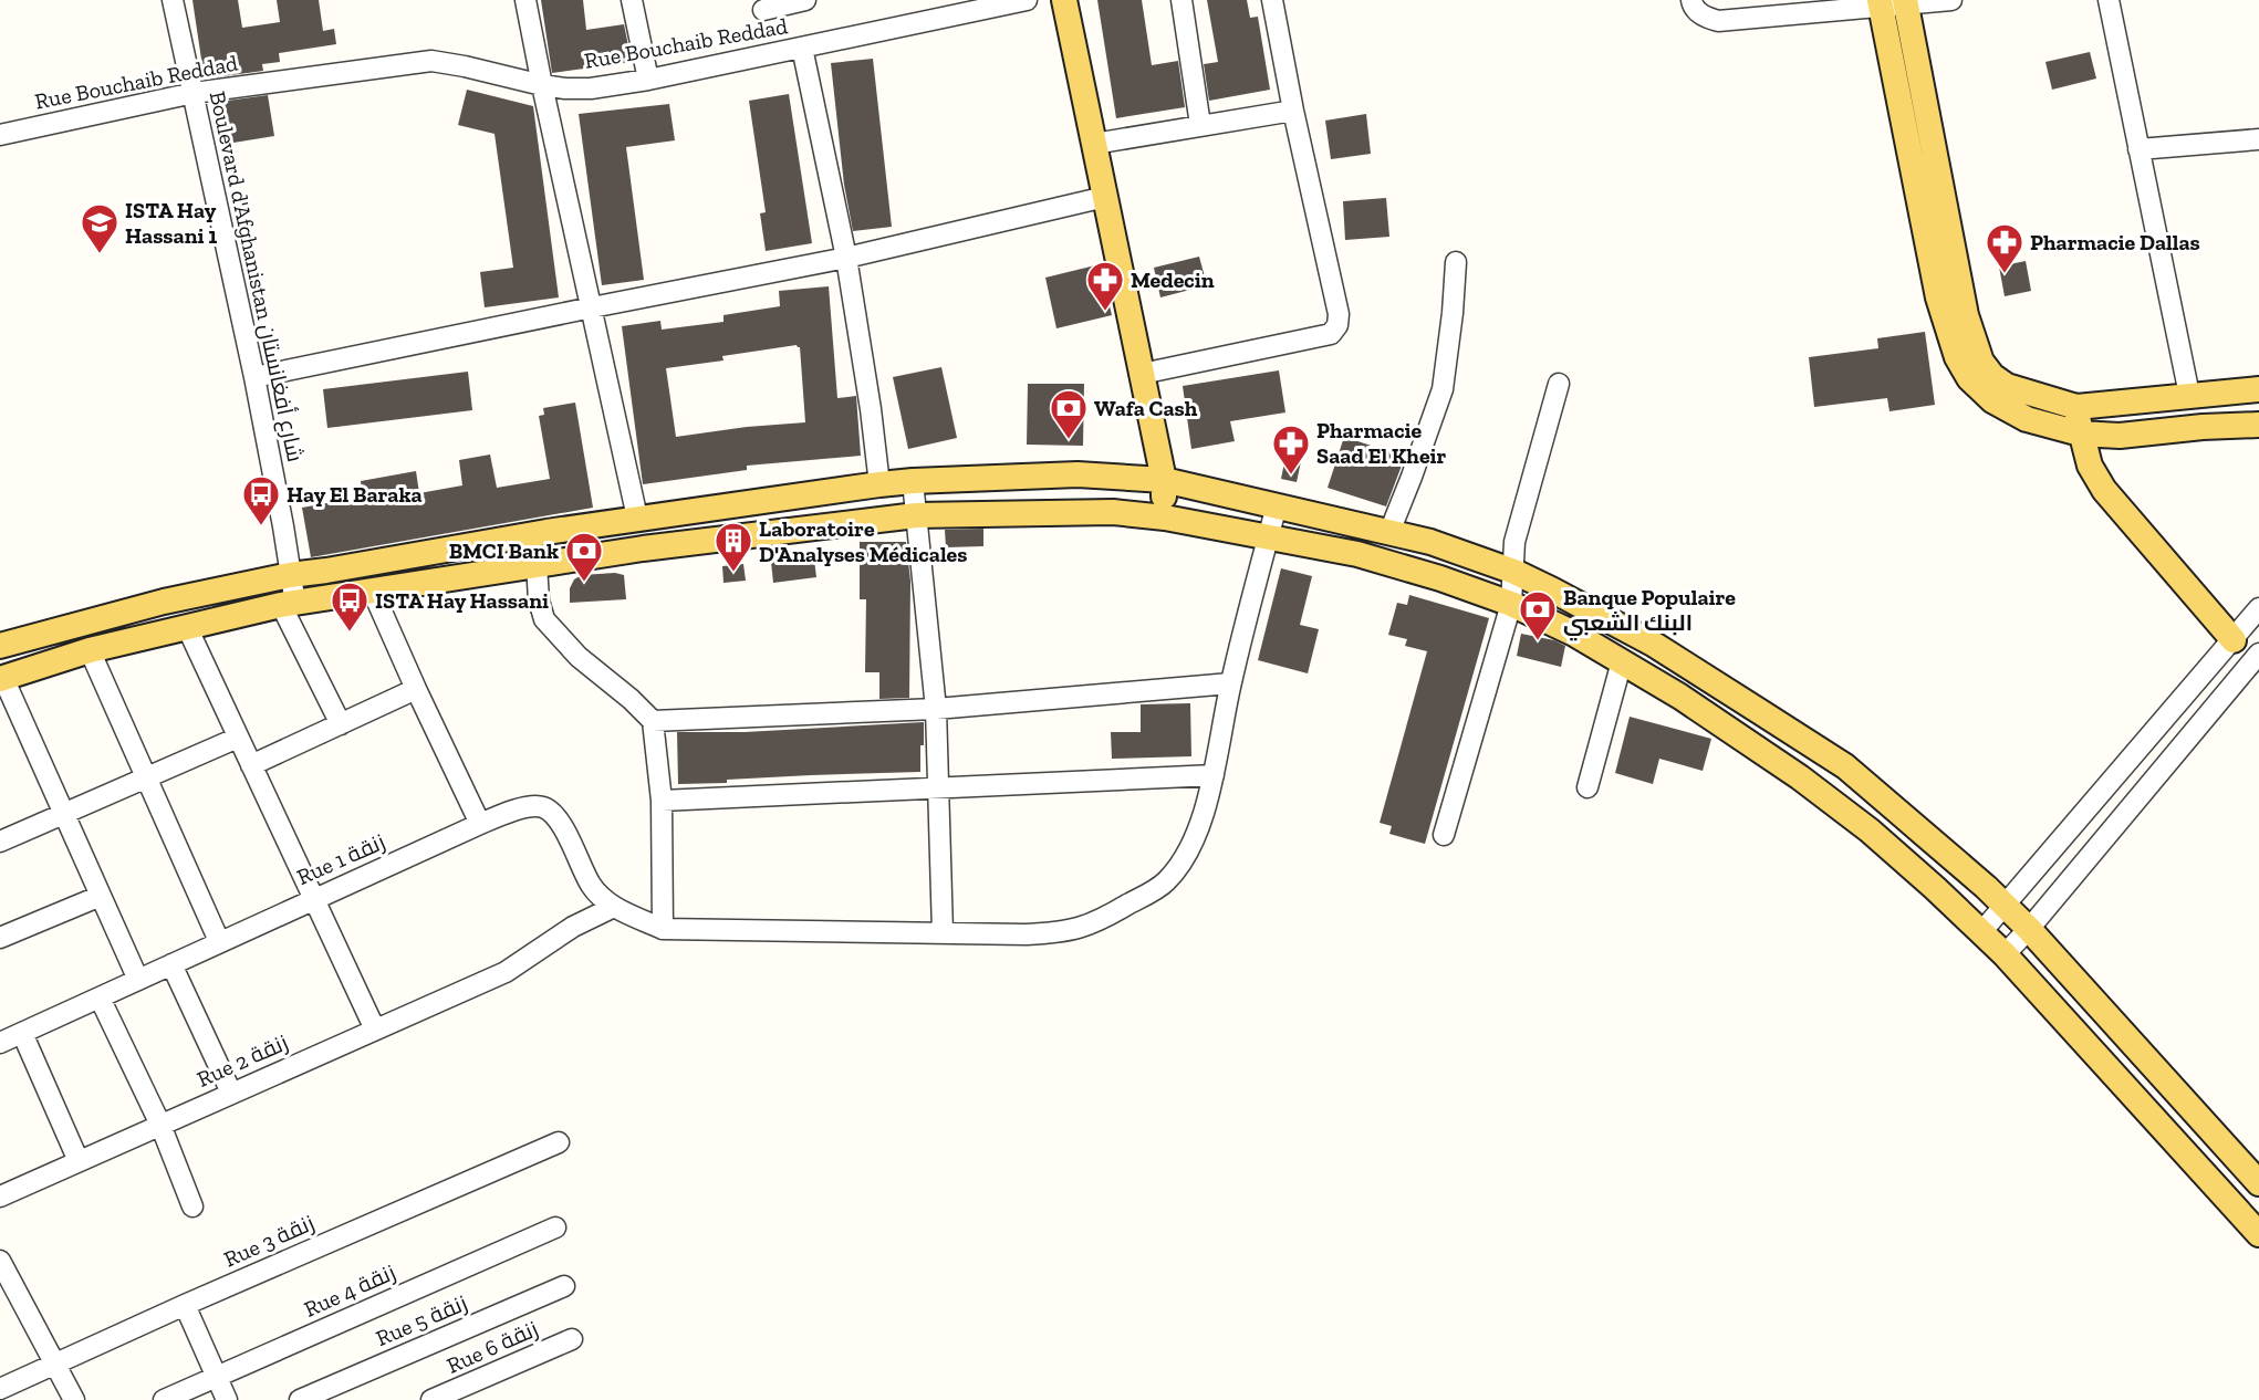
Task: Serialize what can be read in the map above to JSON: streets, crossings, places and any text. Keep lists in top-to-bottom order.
{
  "streets": {
    "street": [
      "Rue Bouchaib Reddad",
      "Boulevard d'Afghanistan شارع أفغانستان",
      "Rue 1 زنقة",
      "Rue 2 زنقة",
      "Rue 3 زنقة",
      "Rue 4 زنقة",
      "Rue 5 زنقة",
      "Rue 6 زنقة"
    ]
  },
  "crossings": [
    ["Rue Bouchaib Reddad", "Boulevard d'Afghanistan شارع أفغانستان"],
    ["Rue 1 زنقة", "Rue 2 زنقة"]
  ],
  "places": {
    "school or university": ["ISTA Hay Hassani 1"],
    "pharmacy": ["Pharmacie Dallas", "Medecin", "Pharmacie Saad El Kheir"],
    "bank": ["Wafa Cash", "BMCI Bank", "Banque Populaire البنك الشعبي"],
    "bus stop": ["Hay El Baraka", "ISTA Hay Hassani"],
    "building": ["Laboratoire D'Analyses Médicales"]
  }
}
